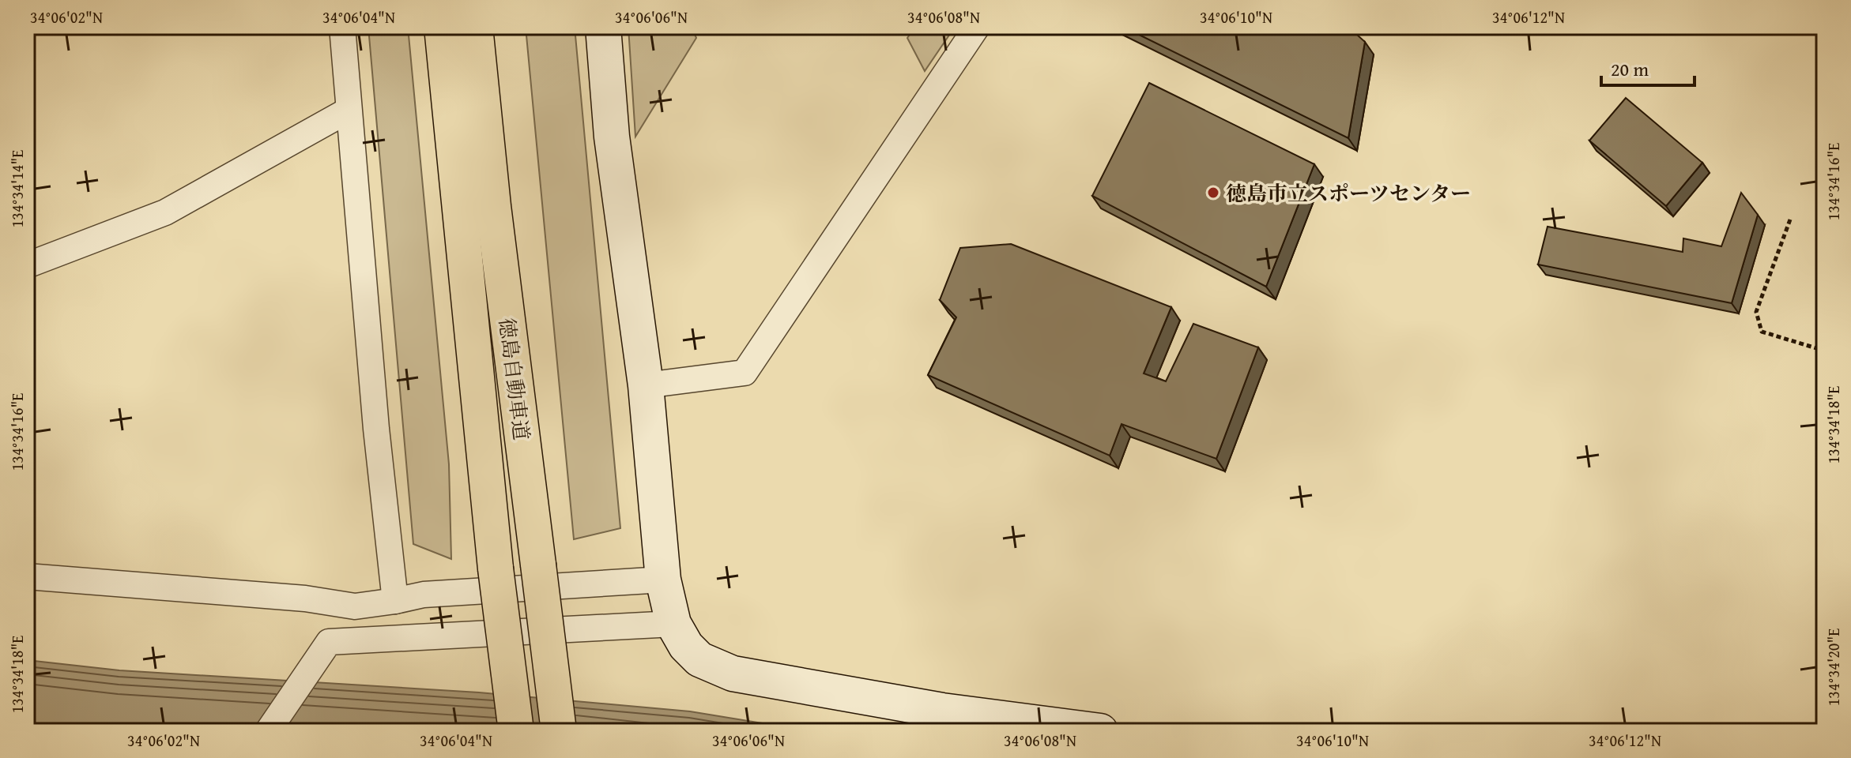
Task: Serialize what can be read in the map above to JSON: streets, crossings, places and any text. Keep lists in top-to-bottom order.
{
  "streets": {
    "highway": ["徳島自動車道"]
  },
  "places": ["徳島市立スポーツセンター"],
  "scale_bar": "20 m",
  "coordinates": [
    "34°06'02\"N",
    "34°06'04\"N",
    "34°06'06\"N",
    "34°06'08\"N",
    "34°06'10\"N",
    "34°06'12\"N",
    "134°34'16\"E",
    "134°34'14\"E",
    "134°34'18\"E",
    "134°34'20\"E"
  ]
}
